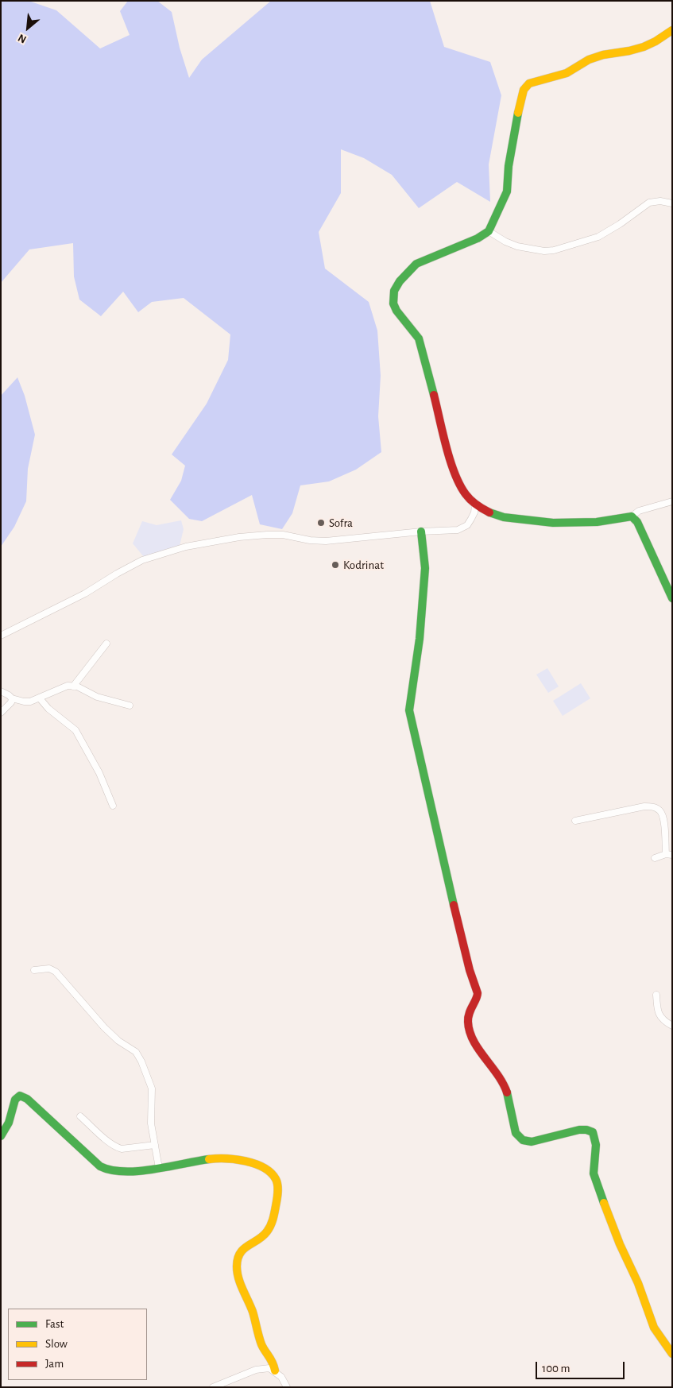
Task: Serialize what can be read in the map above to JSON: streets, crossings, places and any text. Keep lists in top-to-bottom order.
{
  "places": ["Sofra", "Kodrinat"],
  "legend": ["Fast", "Slow", "Jam"],
  "scale_bar": "100 m",
  "north": "bottom left"
}
